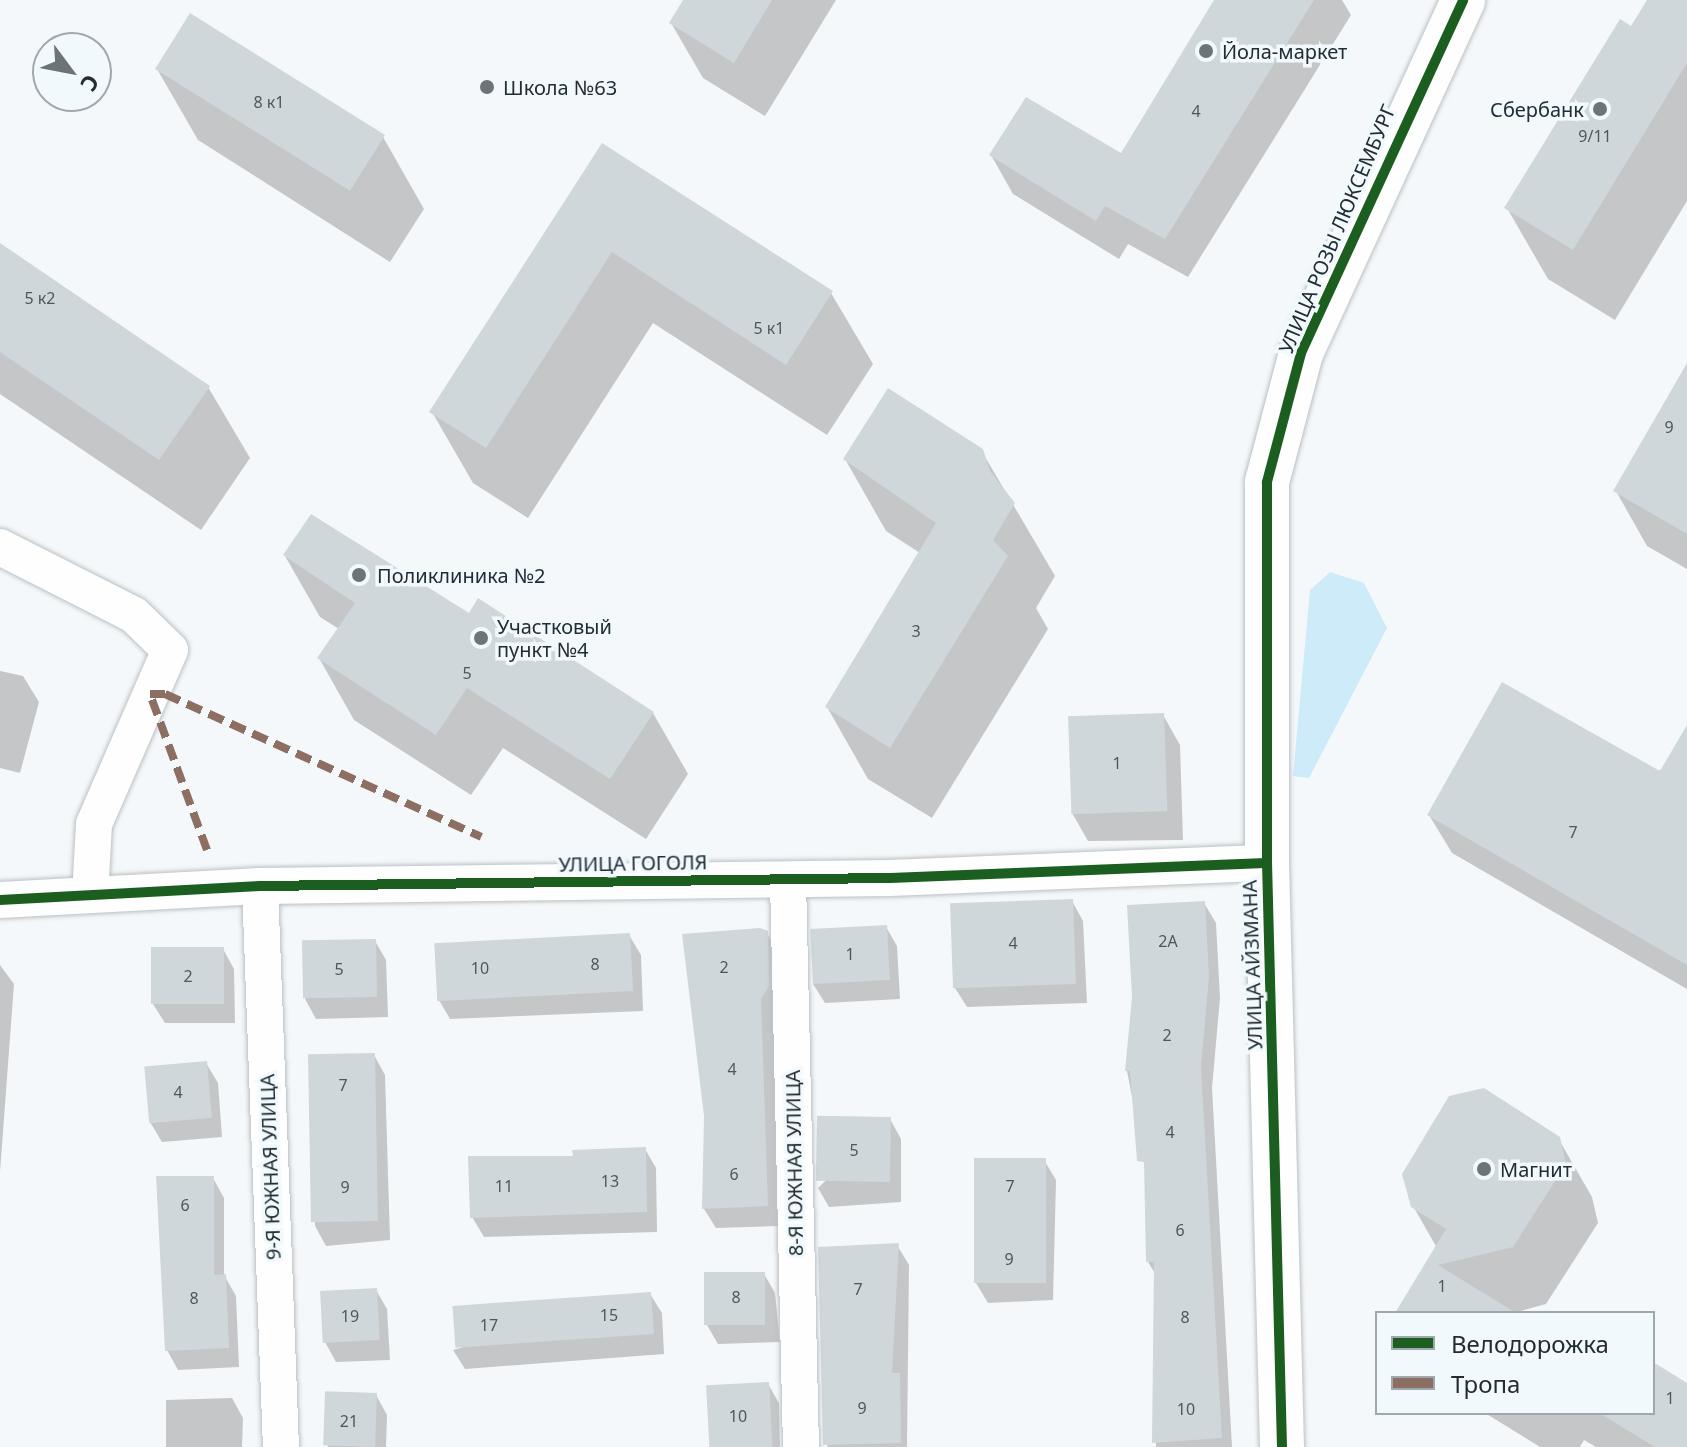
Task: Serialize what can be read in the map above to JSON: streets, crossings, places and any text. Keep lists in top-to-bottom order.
{
  "streets": {
    "street": [
      "УЛИЦА РОЗЫ ЛЮКСЕМБУРГ",
      "УЛИЦА ГОГОЛЯ",
      "УЛИЦА АЙЗМАНА",
      "8-Я ЮЖНАЯ УЛИЦА",
      "9-Я ЮЖНАЯ УЛИЦА"
    ]
  },
  "crossings": [
    ["УЛИЦА РОЗЫ ЛЮКСЕМБУРГ", "УЛИЦА АЙЗМАНА"],
    ["УЛИЦА ГОГОЛЯ", "УЛИЦА АЙЗМАНА"],
    ["УЛИЦА ГОГОЛЯ", "8-Я ЮЖНАЯ УЛИЦА"],
    ["УЛИЦА ГОГОЛЯ", "9-Я ЮЖНАЯ УЛИЦА"]
  ],
  "places": [
    "Йола-маркет",
    "Школа №63",
    "Сбербанк",
    "Поликлиника №2",
    "Участковый пункт №4",
    "Магнит"
  ],
  "house_numbers": [
    "8 к1",
    "4",
    "9/11",
    "5 к2",
    "5 к1",
    "9",
    "3",
    "5",
    "1",
    "7",
    "2А",
    "4",
    "1",
    "8",
    "2",
    "10",
    "5",
    "2",
    "2",
    "4",
    "7",
    "4",
    "4",
    "5",
    "6",
    "13",
    "11",
    "7",
    "9",
    "6",
    "6",
    "9",
    "1",
    "7",
    "8",
    "8",
    "15",
    "19",
    "8",
    "17",
    "1",
    "9",
    "10",
    "10",
    "21"
  ],
  "legend": ["Велодорожка", "Тропа"],
  "north": "bottom right"
}
